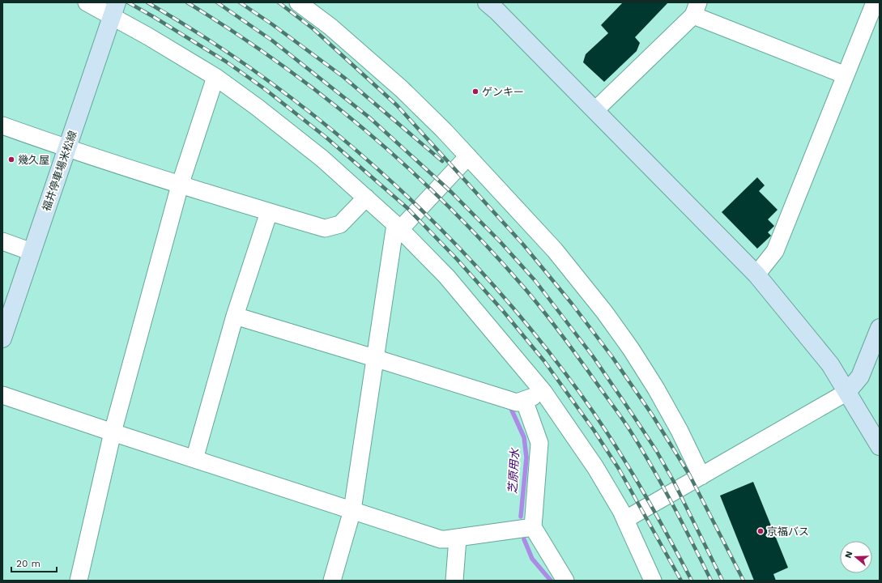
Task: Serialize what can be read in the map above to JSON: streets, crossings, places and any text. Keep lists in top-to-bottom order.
{
  "streets": {
    "street": ["福井停車場米松線"]
  },
  "water": ["芝原用水"],
  "places": ["ゲンキー", "幾久屋", "京福バス"],
  "scale_bar": "20 m",
  "north": "left"
}
